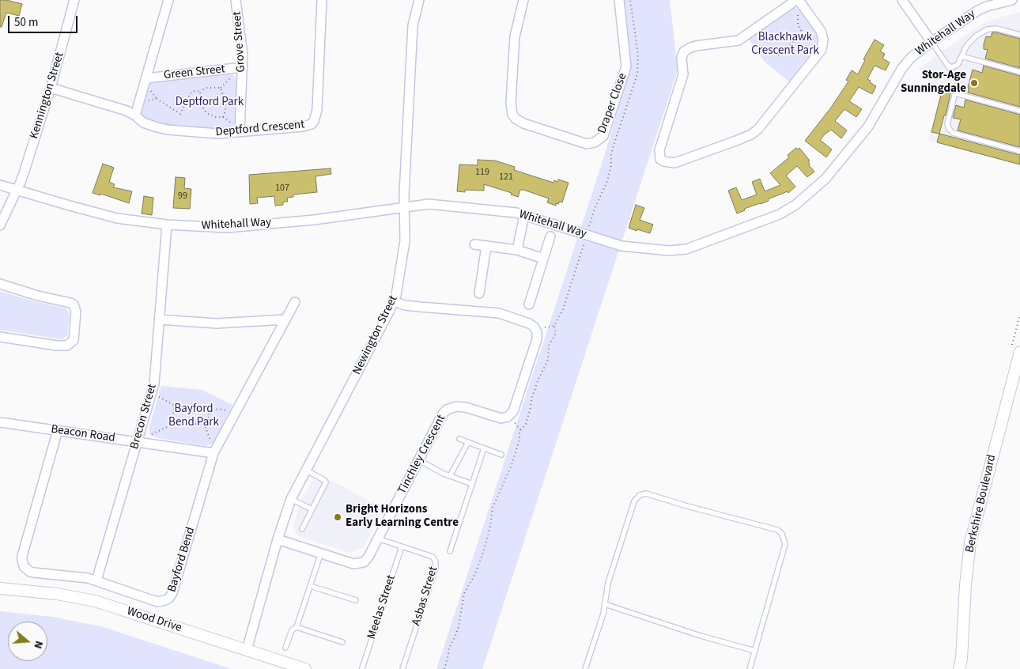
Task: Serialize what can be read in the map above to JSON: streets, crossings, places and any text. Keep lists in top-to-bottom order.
{
  "streets": {
    "street": [
      "Whitehall Way",
      "Grove Street",
      "Green Street",
      "Kennington Street",
      "Draper Close",
      "Deptford Crescent",
      "Newington Street",
      "Brecon Street",
      "Beacon Road",
      "Tinchley Crescent",
      "Berkshire Boulevard",
      "Bayford Bend",
      "Wood Drive"
    ],
    "lane": ["Asbas Street", "Meelas Street"]
  },
  "crossings": [
    ["Whitehall Way", "Kennington Street"],
    ["Whitehall Way", "Newington Street"],
    ["Whitehall Way", "Brecon Street"],
    ["Grove Street", "Green Street"],
    ["Grove Street", "Deptford Crescent"],
    ["Kennington Street", "Deptford Crescent"],
    ["Newington Street", "Tinchley Crescent"],
    ["Newington Street", "Wood Drive"],
    ["Brecon Street", "Beacon Road"],
    ["Brecon Street", "Bayford Bend"],
    ["Beacon Road", "Bayford Bend"],
    ["Tinchley Crescent", "Asbas Street"],
    ["Asbas Street", "Meelas Street"]
  ],
  "parks": ["Blackhawk Crescent Park", "Deptford Park", "Bayford Bend Park"],
  "places": ["Stor-Age Sunningdale", "Bright Horizons Early Learning Centre"],
  "house_numbers": [
    "119",
    "121",
    "107",
    "99"
  ],
  "scale_bar": "50 m",
  "north": "right"
}
